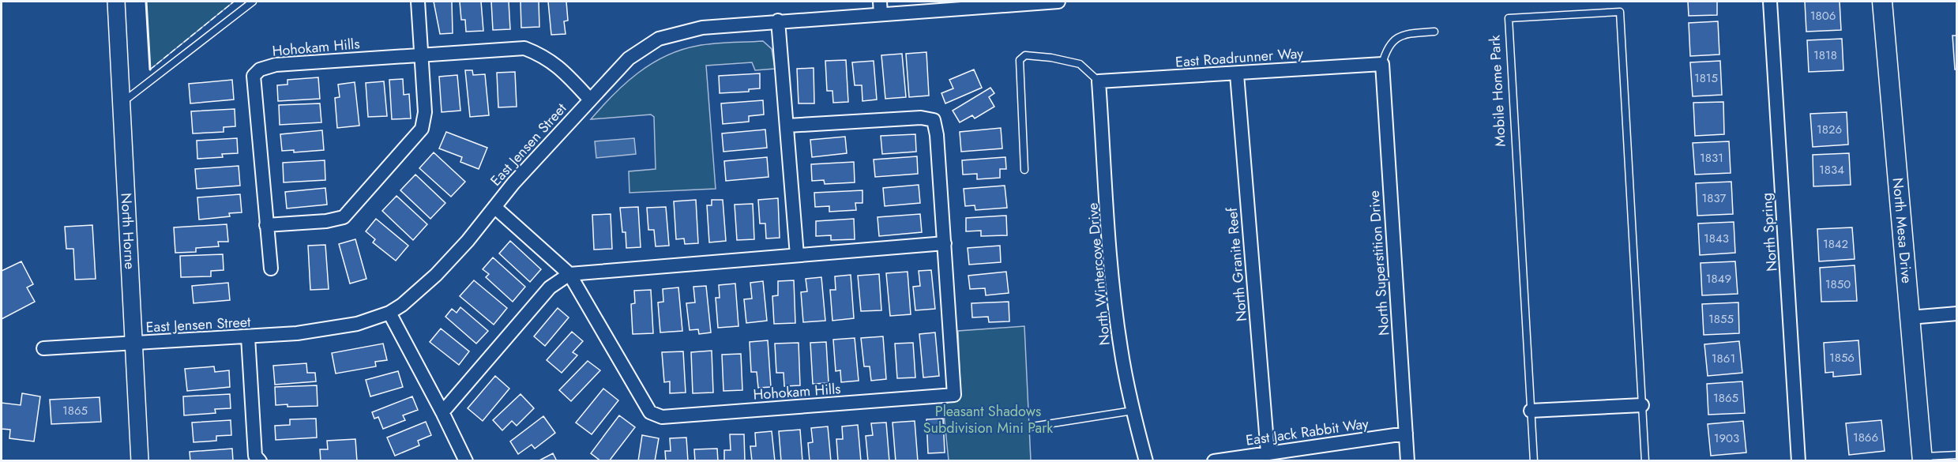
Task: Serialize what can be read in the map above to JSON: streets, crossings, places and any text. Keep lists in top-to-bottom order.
{
  "streets": {
    "main road": ["North Mesa Drive"],
    "street": [
      "Hohokam Hills",
      "East Roadrunner Way",
      "East Jensen Street",
      "North Horne",
      "North Spring",
      "North Superstition Drive",
      "North Granite Reef",
      "North Wintercove Drive",
      "East Jack Rabbit Way"
    ],
    "lane": ["Mobile Home Park"]
  },
  "crossings": [
    ["Hohokam Hills", "East Jensen Street"],
    ["East Roadrunner Way", "North Superstition Drive"],
    ["East Roadrunner Way", "North Granite Reef"],
    ["East Roadrunner Way", "North Wintercove Drive"],
    ["East Jensen Street", "North Horne"],
    ["North Superstition Drive", "East Jack Rabbit Way"],
    ["North Granite Reef", "East Jack Rabbit Way"]
  ],
  "parks": ["Pleasant Shadows Subdivision Mini Park"],
  "house_numbers": [
    "1806",
    "1818",
    "1815",
    "1826",
    "1831",
    "1834",
    "1837",
    "1843",
    "1842",
    "1849",
    "1850",
    "1855",
    "1856",
    "1861",
    "1865",
    "1865",
    "1866",
    "1903"
  ]
}
